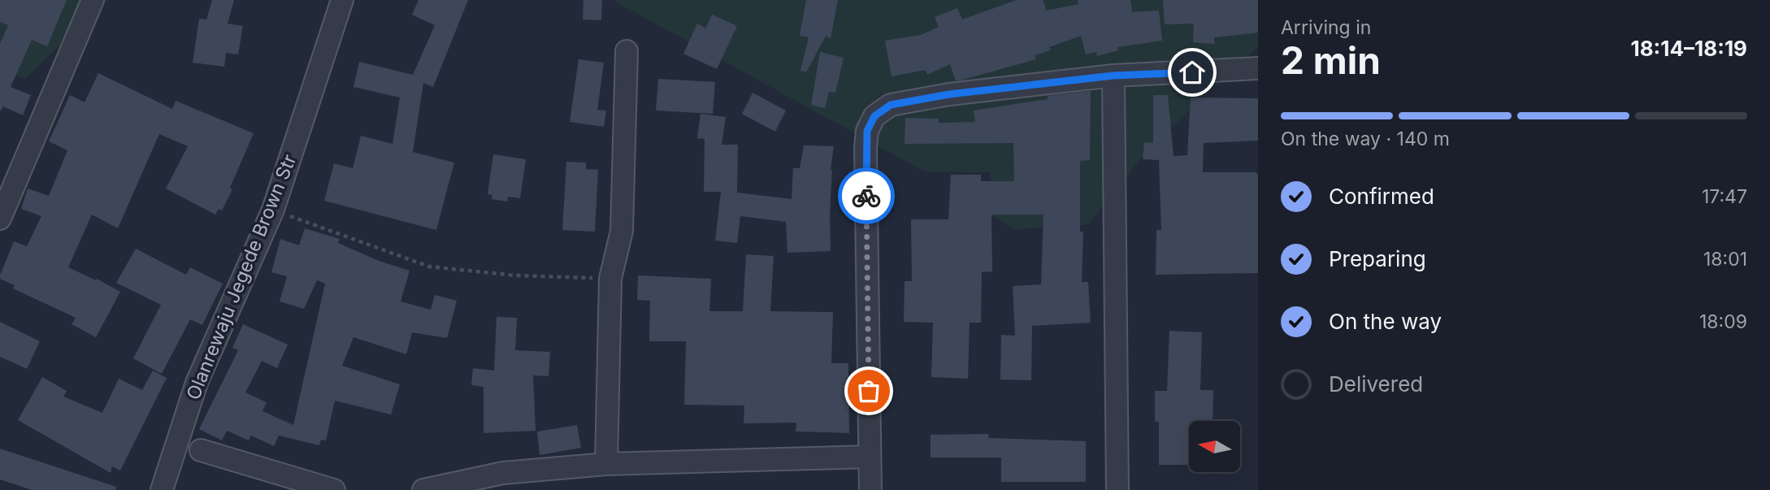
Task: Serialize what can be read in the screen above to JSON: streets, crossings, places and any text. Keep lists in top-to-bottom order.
{
  "streets": {
    "street": ["Olanrewaju Jegede Brown Str"]
  },
  "north": "left",
  "page": {
    "heading": ["2 min", "Arriving in", "18:14–18:19"],
    "bar": "On the way · 140 m",
    "list": [
      ["Confirmed", "17:47"],
      ["Preparing", "18:01"],
      ["On the way", "18:09"],
      "Delivered"
    ]
  }
}
